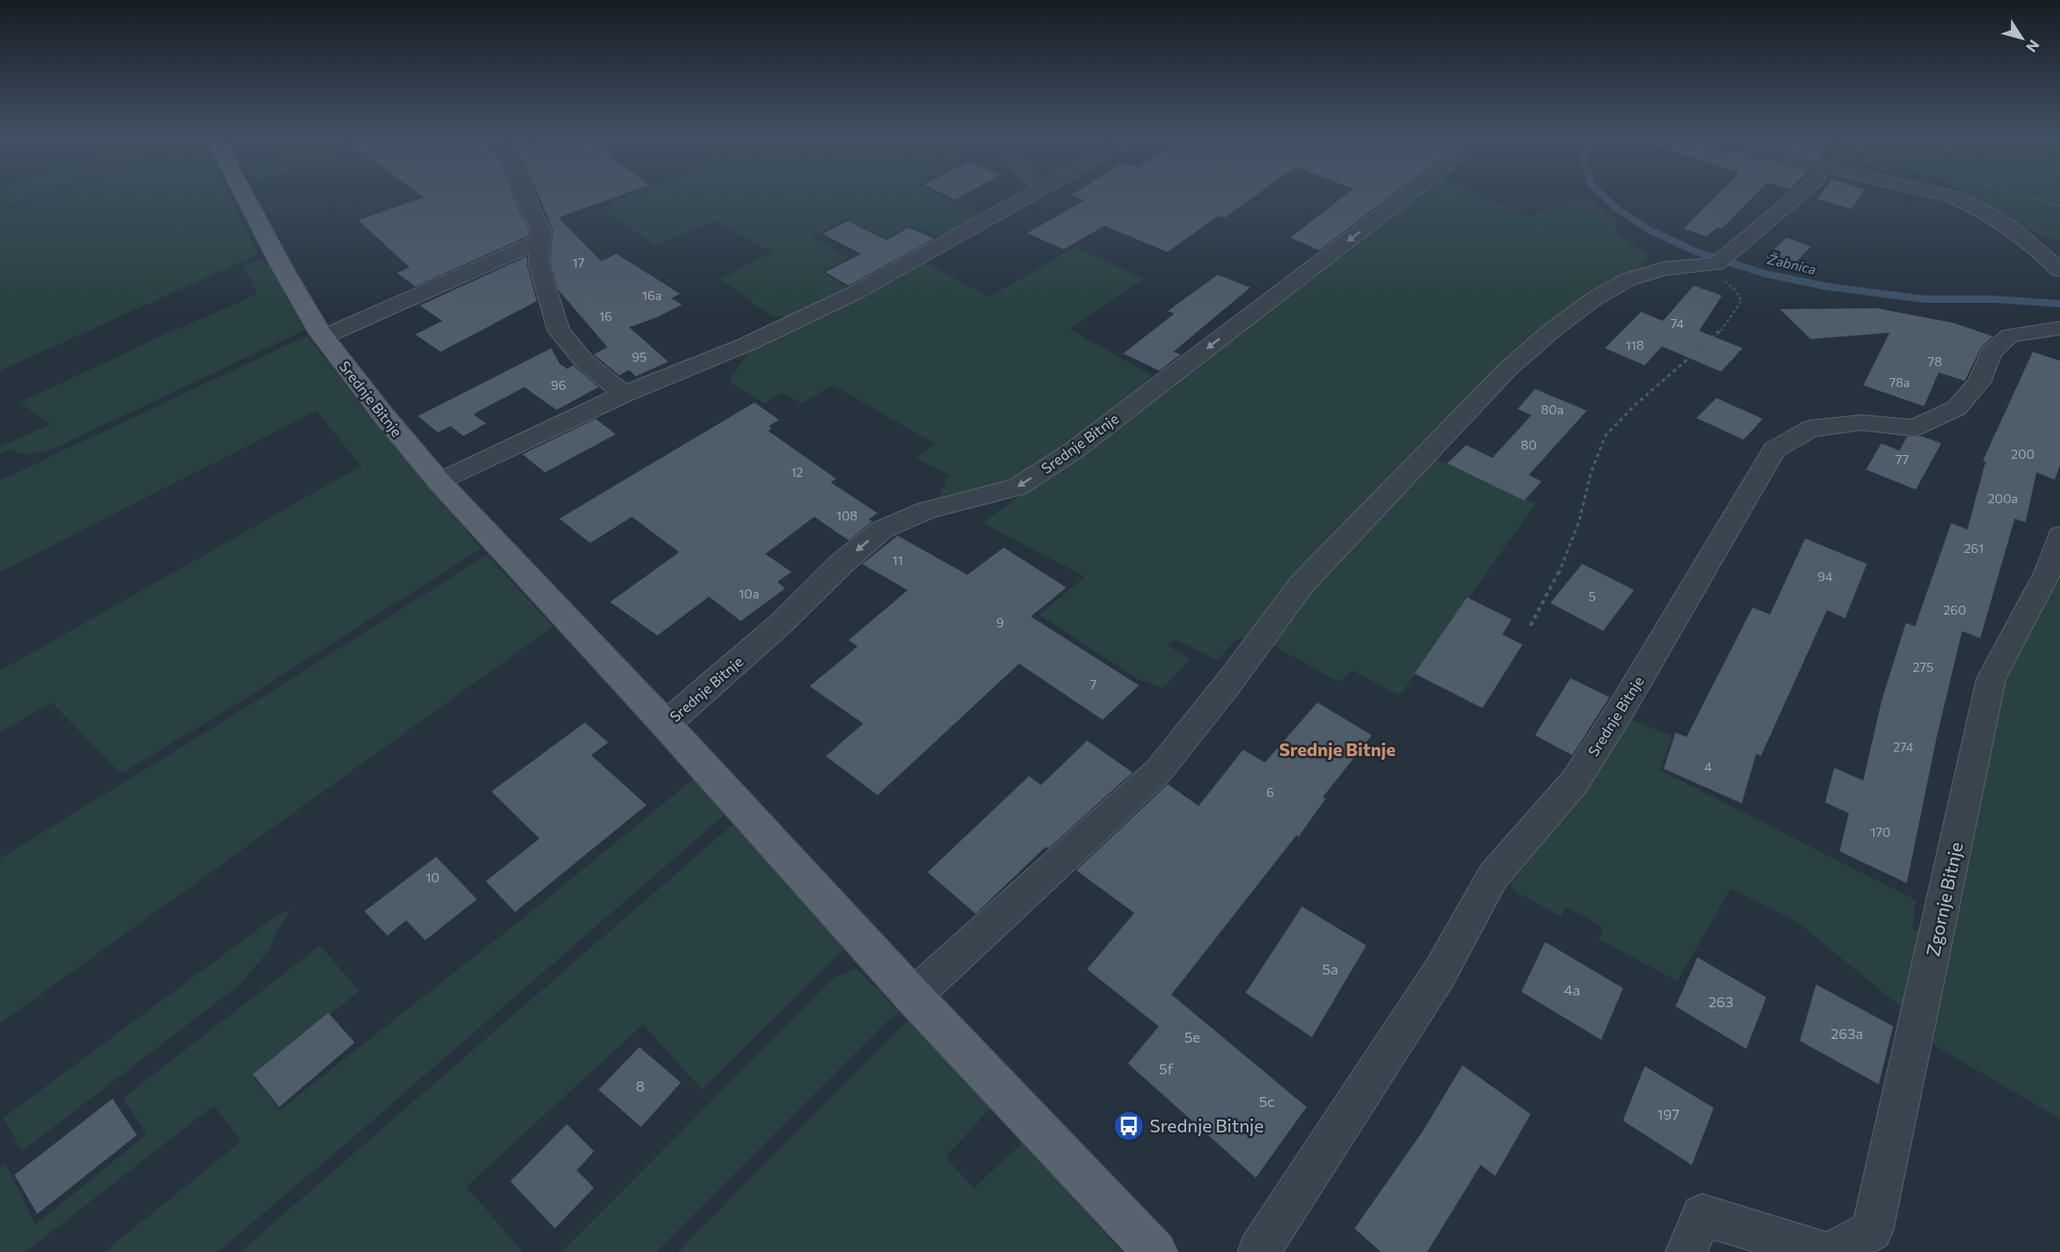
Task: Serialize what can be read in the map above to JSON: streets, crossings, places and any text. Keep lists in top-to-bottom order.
{
  "streets": {
    "main road": ["Srednje Bitnje"],
    "street": ["Zgornje Bitnje"]
  },
  "districts": ["Srednje Bitnje"],
  "water": ["Žabnica"],
  "places": {
    "bus stop": ["Srednje Bitnje"]
  },
  "house_numbers": [
    "17",
    "16a",
    "16",
    "74",
    "118",
    "95",
    "78",
    "78a",
    "96",
    "80a",
    "80",
    "200",
    "77",
    "12",
    "200a",
    "108",
    "261",
    "11",
    "94",
    "10a",
    "5",
    "260",
    "9",
    "275",
    "7",
    "274",
    "4",
    "6",
    "170",
    "10",
    "5a",
    "4a",
    "263",
    "263a",
    "5e",
    "5f",
    "8",
    "5c",
    "197"
  ],
  "north": "bottom right"
}
